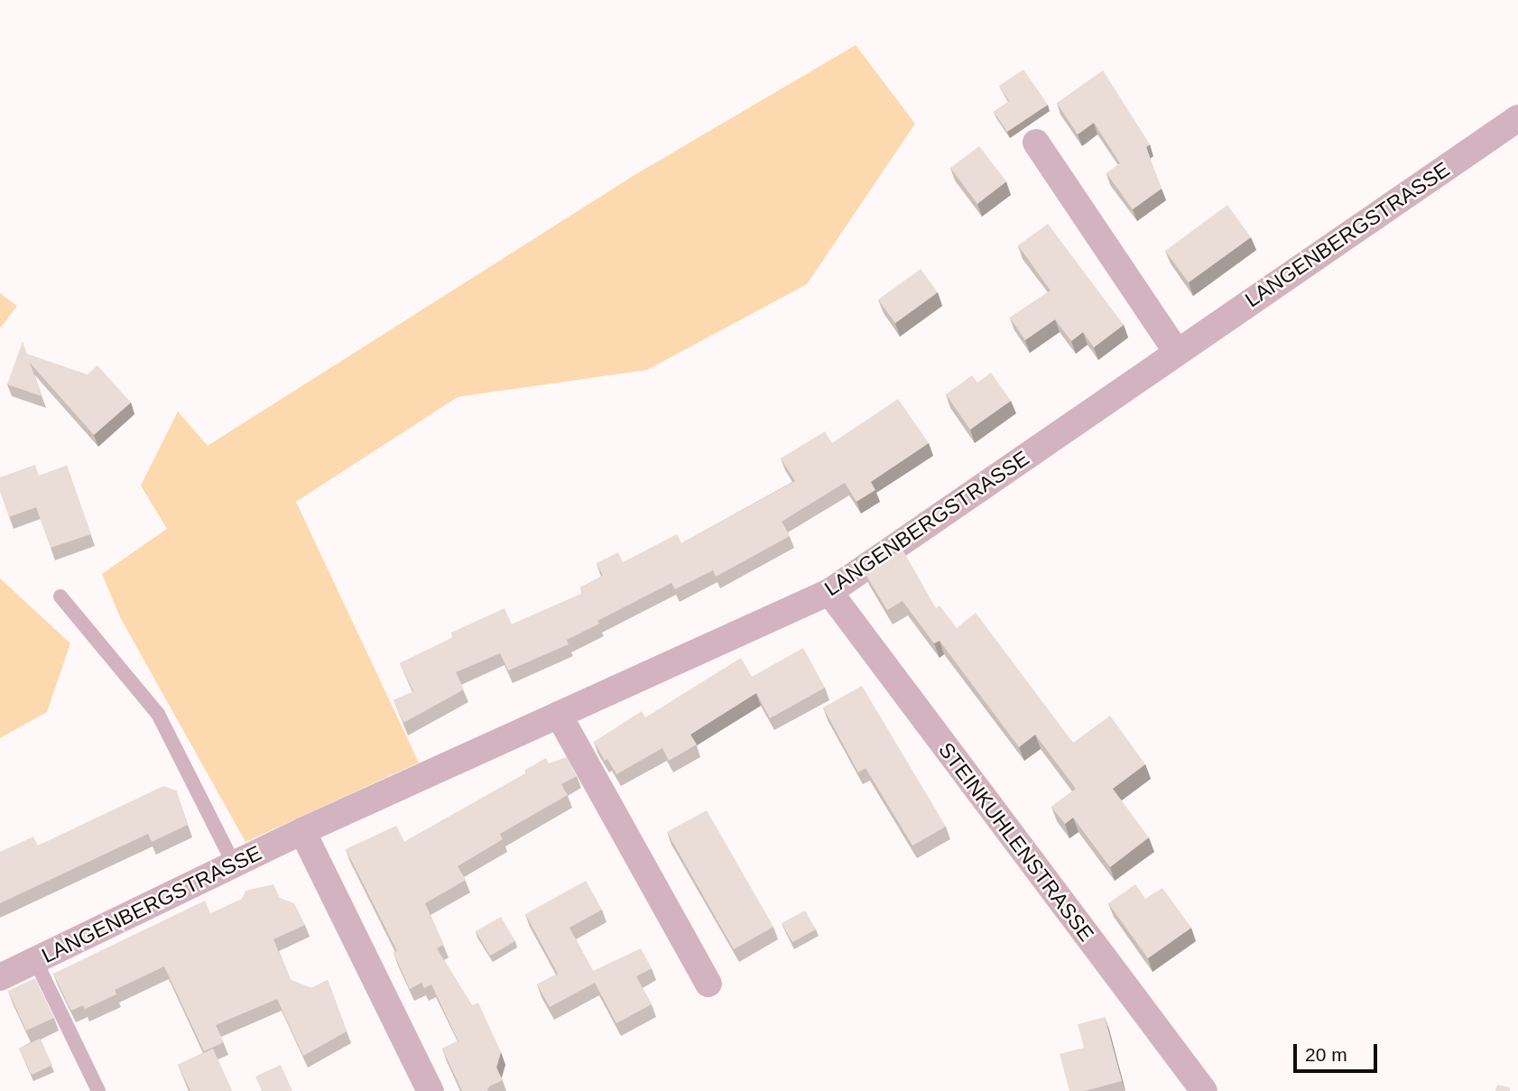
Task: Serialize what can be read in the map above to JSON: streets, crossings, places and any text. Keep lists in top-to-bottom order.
{
  "streets": {
    "street": ["LANGENBERGSTRASSE", "STEINKUHLENSTRASSE"]
  },
  "crossings": [
    ["LANGENBERGSTRASSE", "STEINKUHLENSTRASSE"]
  ],
  "scale_bar": "20 m"
}
